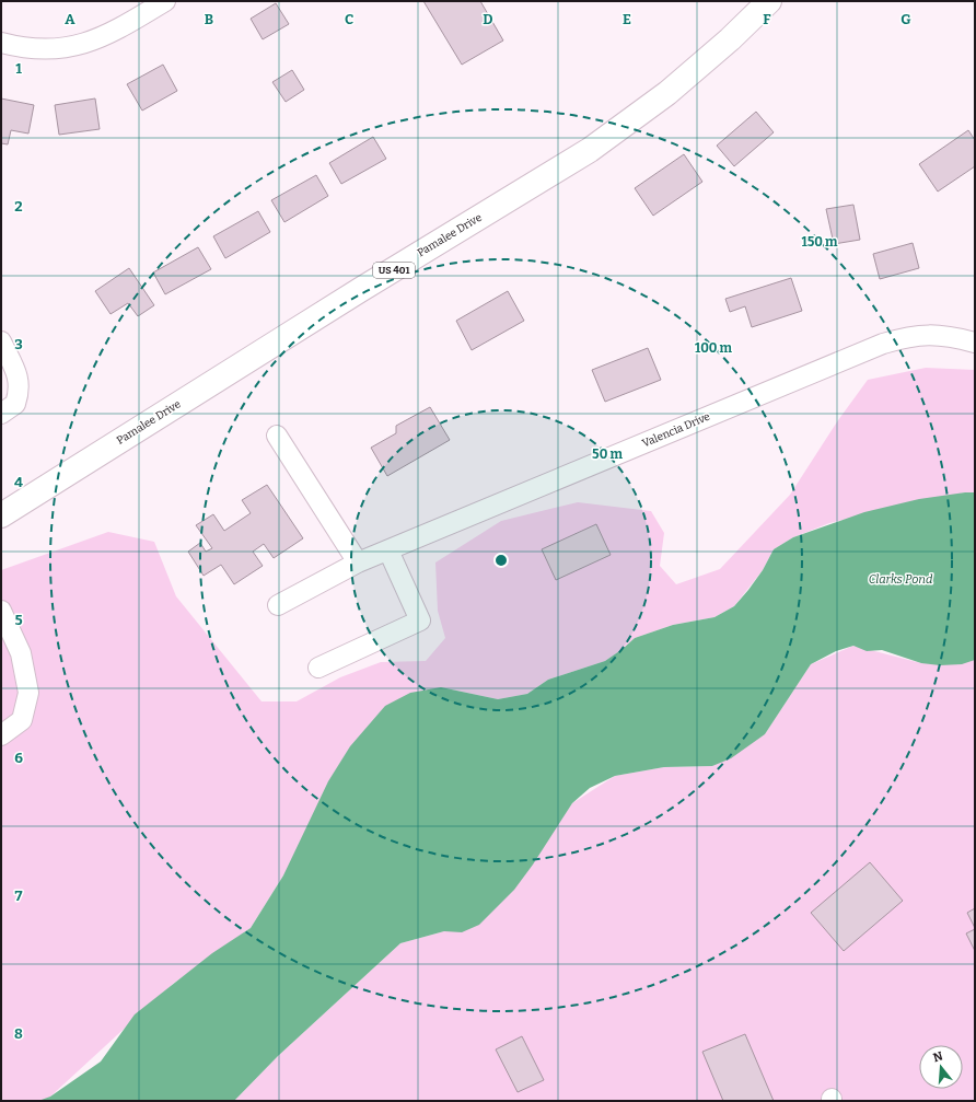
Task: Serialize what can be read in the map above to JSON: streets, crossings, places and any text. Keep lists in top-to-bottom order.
{
  "streets": {
    "main road": ["Pamalee Drive", "US 401"],
    "street": ["Valencia Drive"]
  },
  "water": ["Clarks Pond"],
  "north": "top",
  "grid": {
    "columns": [
      "A",
      "B",
      "C",
      "D",
      "E",
      "F",
      "G"
    ],
    "rows": [
      "1",
      "2",
      "3",
      "4",
      "5",
      "6",
      "7",
      "8"
    ]
  },
  "rings": ["150 m", "100 m", "50 m"]
}
